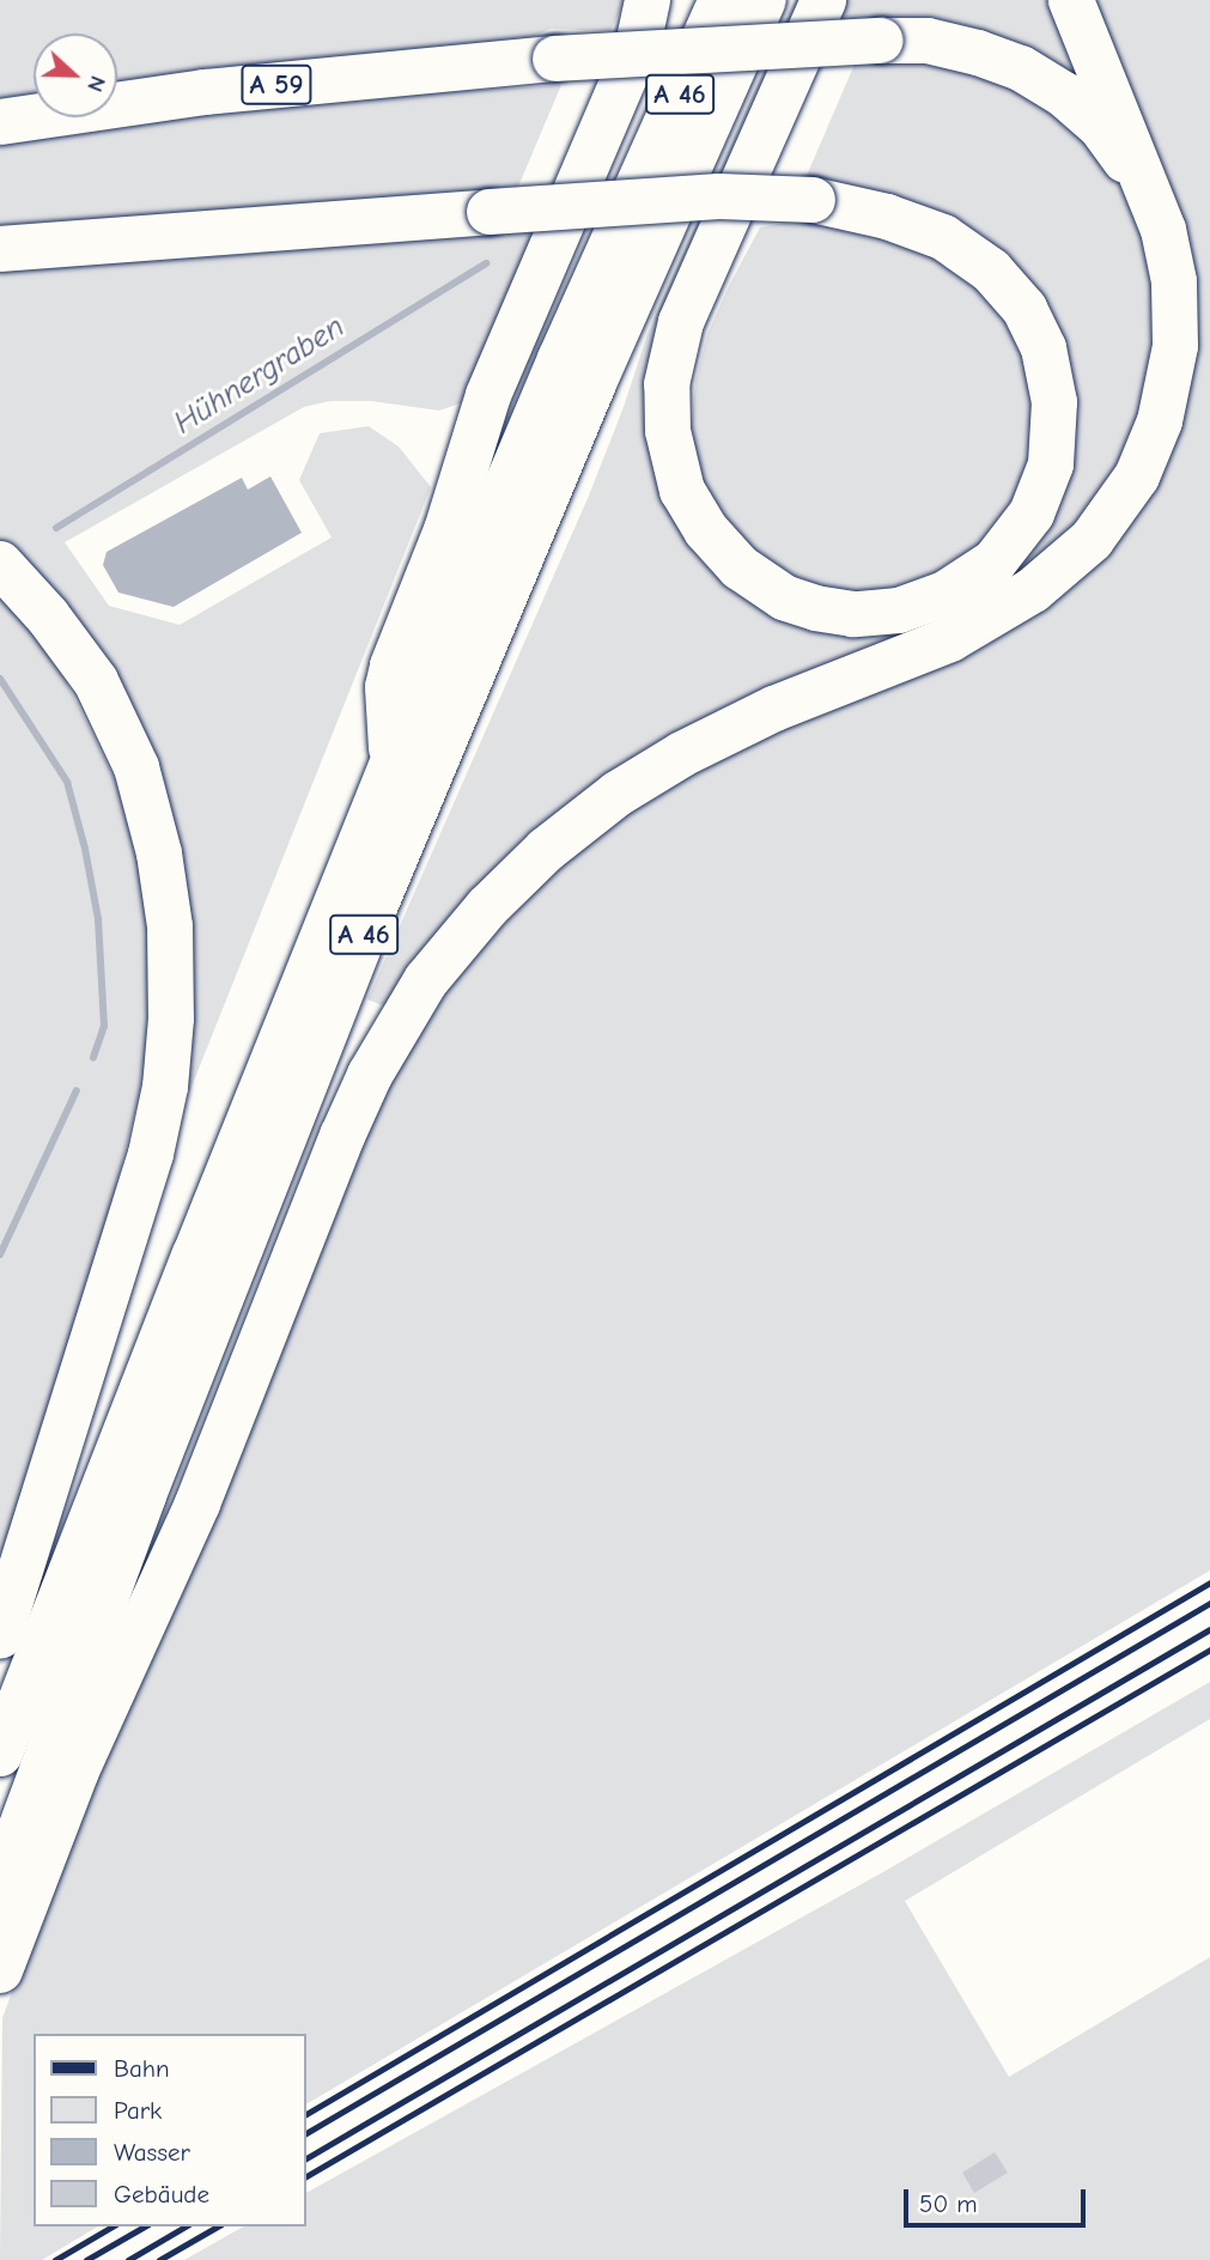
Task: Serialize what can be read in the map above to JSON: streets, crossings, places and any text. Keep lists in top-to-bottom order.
{
  "streets": {
    "highway": ["A 59", "A 46"]
  },
  "water": ["Hühnergraben"],
  "legend": [
    "Bahn",
    "Park",
    "Wasser",
    "Gebäude"
  ],
  "scale_bar": "50 m",
  "north": "right"
}
